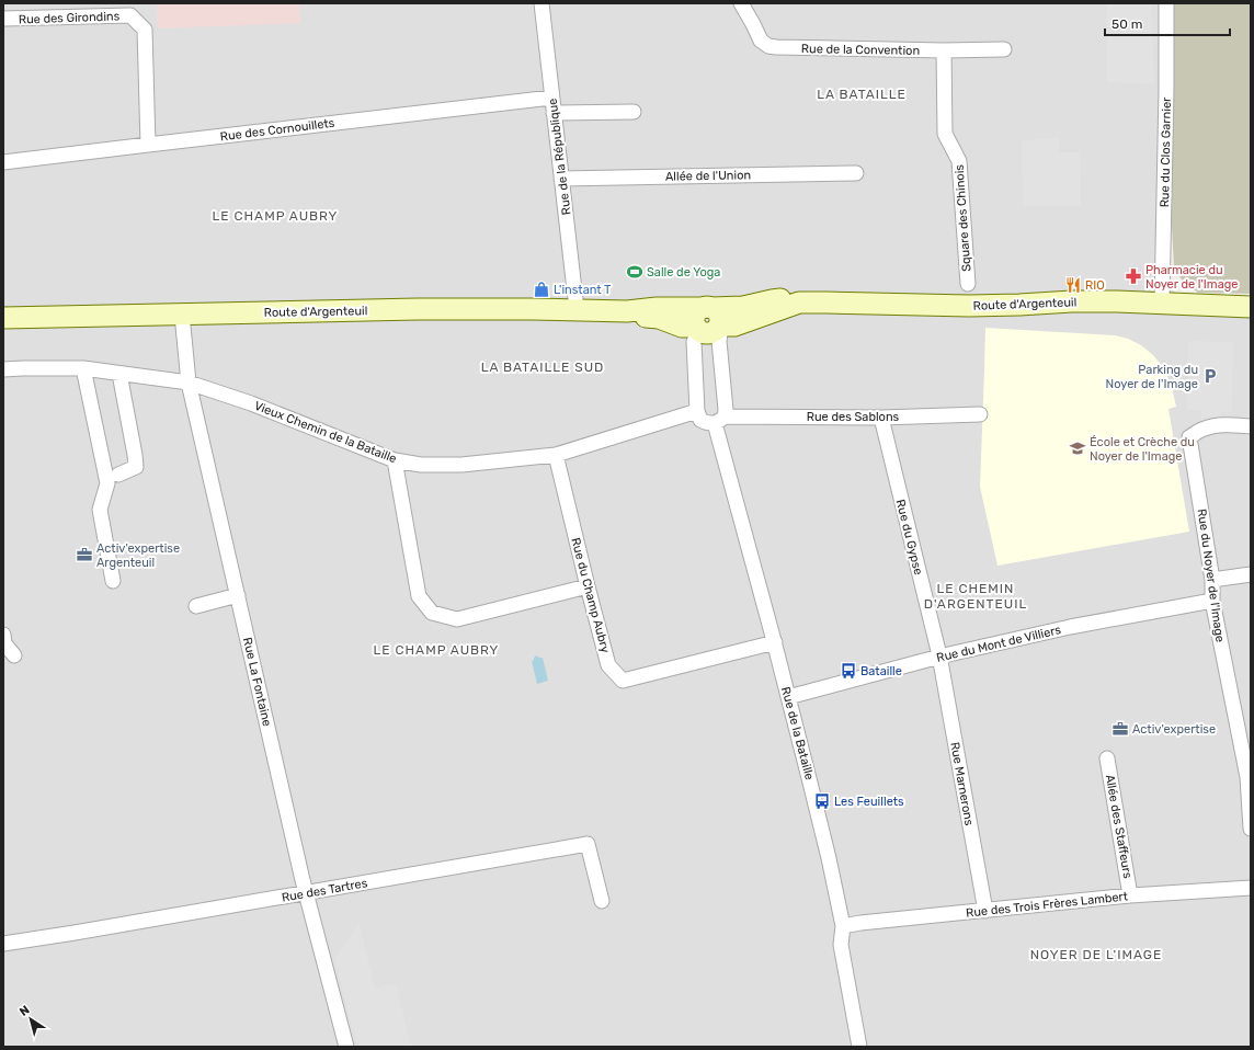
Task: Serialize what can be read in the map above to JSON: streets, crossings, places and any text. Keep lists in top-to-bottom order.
{
  "streets": {
    "main road": ["Route d'Argenteuil"],
    "street": [
      "Rue des Girondins",
      "Rue de la Convention",
      "Rue des Cornouillets",
      "Rue du Clos Garnier",
      "Rue de la République",
      "Allée de l'Union",
      "Square des Chinois",
      "Rue des Sablons",
      "Vieux Chemin de la Bataille",
      "Rue du Gypse",
      "Rue du Noyer de l'Image",
      "Rue du Champ Aubry",
      "Rue du Mont de Villiers",
      "Rue La Fontaine",
      "Rue de la Bataille",
      "Rue Marnerons",
      "Allée des Staffeurs",
      "Rue des Tartres",
      "Rue des Trois Frères Lambert"
    ]
  },
  "crossings": [
    ["Rue des Girondins", "Rue des Cornouillets"],
    ["Rue de la Convention", "Square des Chinois"],
    ["Rue des Cornouillets", "Rue de la République"],
    ["Rue du Clos Garnier", "Route d'Argenteuil"],
    ["Rue de la République", "Allée de l'Union"],
    ["Rue de la République", "Route d'Argenteuil"],
    ["Route d'Argenteuil", "Rue La Fontaine"],
    ["Route d'Argenteuil", "Rue de la Bataille"],
    ["Rue des Sablons", "Rue du Gypse"],
    ["Rue des Sablons", "Rue de la Bataille"],
    ["Vieux Chemin de la Bataille", "Rue du Champ Aubry"],
    ["Vieux Chemin de la Bataille", "Rue La Fontaine"],
    ["Rue du Gypse", "Rue du Mont de Villiers"],
    ["Rue du Gypse", "Rue Marnerons"],
    ["Rue du Noyer de l'Image", "Rue du Mont de Villiers"],
    ["Rue du Champ Aubry", "Rue de la Bataille"],
    ["Rue du Mont de Villiers", "Rue de la Bataille"],
    ["Rue du Mont de Villiers", "Rue Marnerons"],
    ["Rue La Fontaine", "Rue des Tartres"],
    ["Rue de la Bataille", "Rue des Trois Frères Lambert"],
    ["Rue Marnerons", "Rue des Trois Frères Lambert"],
    ["Allée des Staffeurs", "Rue des Trois Frères Lambert"]
  ],
  "districts": [
    "LA BATAILLE",
    "LE CHAMP AUBRY",
    "LA BATAILLE SUD",
    "LE CHEMIN D'ARGENTEUIL",
    "LE CHAMP AUBRY",
    "NOYER DE L'IMAGE"
  ],
  "places": {
    "sports": ["Salle de Yoga"],
    "pharmacy": ["Pharmacie du Noyer de l'Image"],
    "restaurant": ["RIO"],
    "shop": ["L'instant T"],
    "parking": ["Parking du Noyer de l'Image"],
    "school or university": ["École et Crèche du Noyer de l'Image"],
    "office": ["Activ'expertise Argenteuil", "Activ'expertise"],
    "bus stop": ["Bataille", "Les Feuillets"]
  },
  "scale_bar": "50 m",
  "north": "top left"
}
